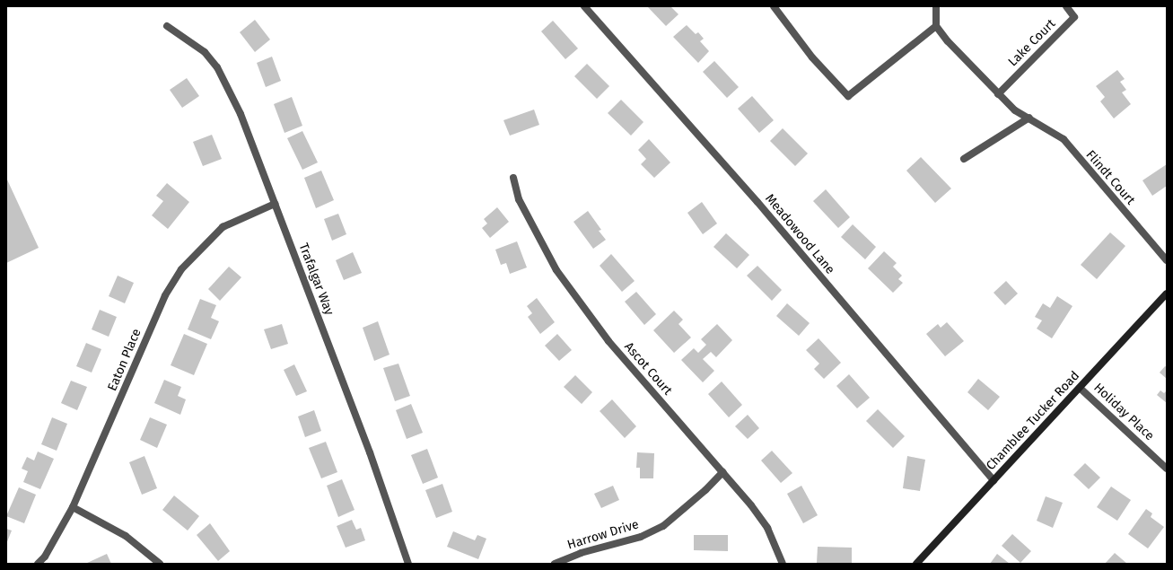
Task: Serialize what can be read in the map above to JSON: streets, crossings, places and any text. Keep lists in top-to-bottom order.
{
  "streets": {
    "main road": ["Chamblee Tucker Road"],
    "street": [
      "Lake Court",
      "Flindt Court",
      "Meadowood Lane",
      "Trafalgar Way",
      "Eaton Place",
      "Ascot Court",
      "Holiday Place",
      "Harrow Drive"
    ]
  },
  "crossings": [
    ["Lake Court", "Flindt Court"],
    ["Meadowood Lane", "Chamblee Tucker Road"],
    ["Trafalgar Way", "Eaton Place"],
    ["Ascot Court", "Harrow Drive"],
    ["Holiday Place", "Chamblee Tucker Road"]
  ]
}
